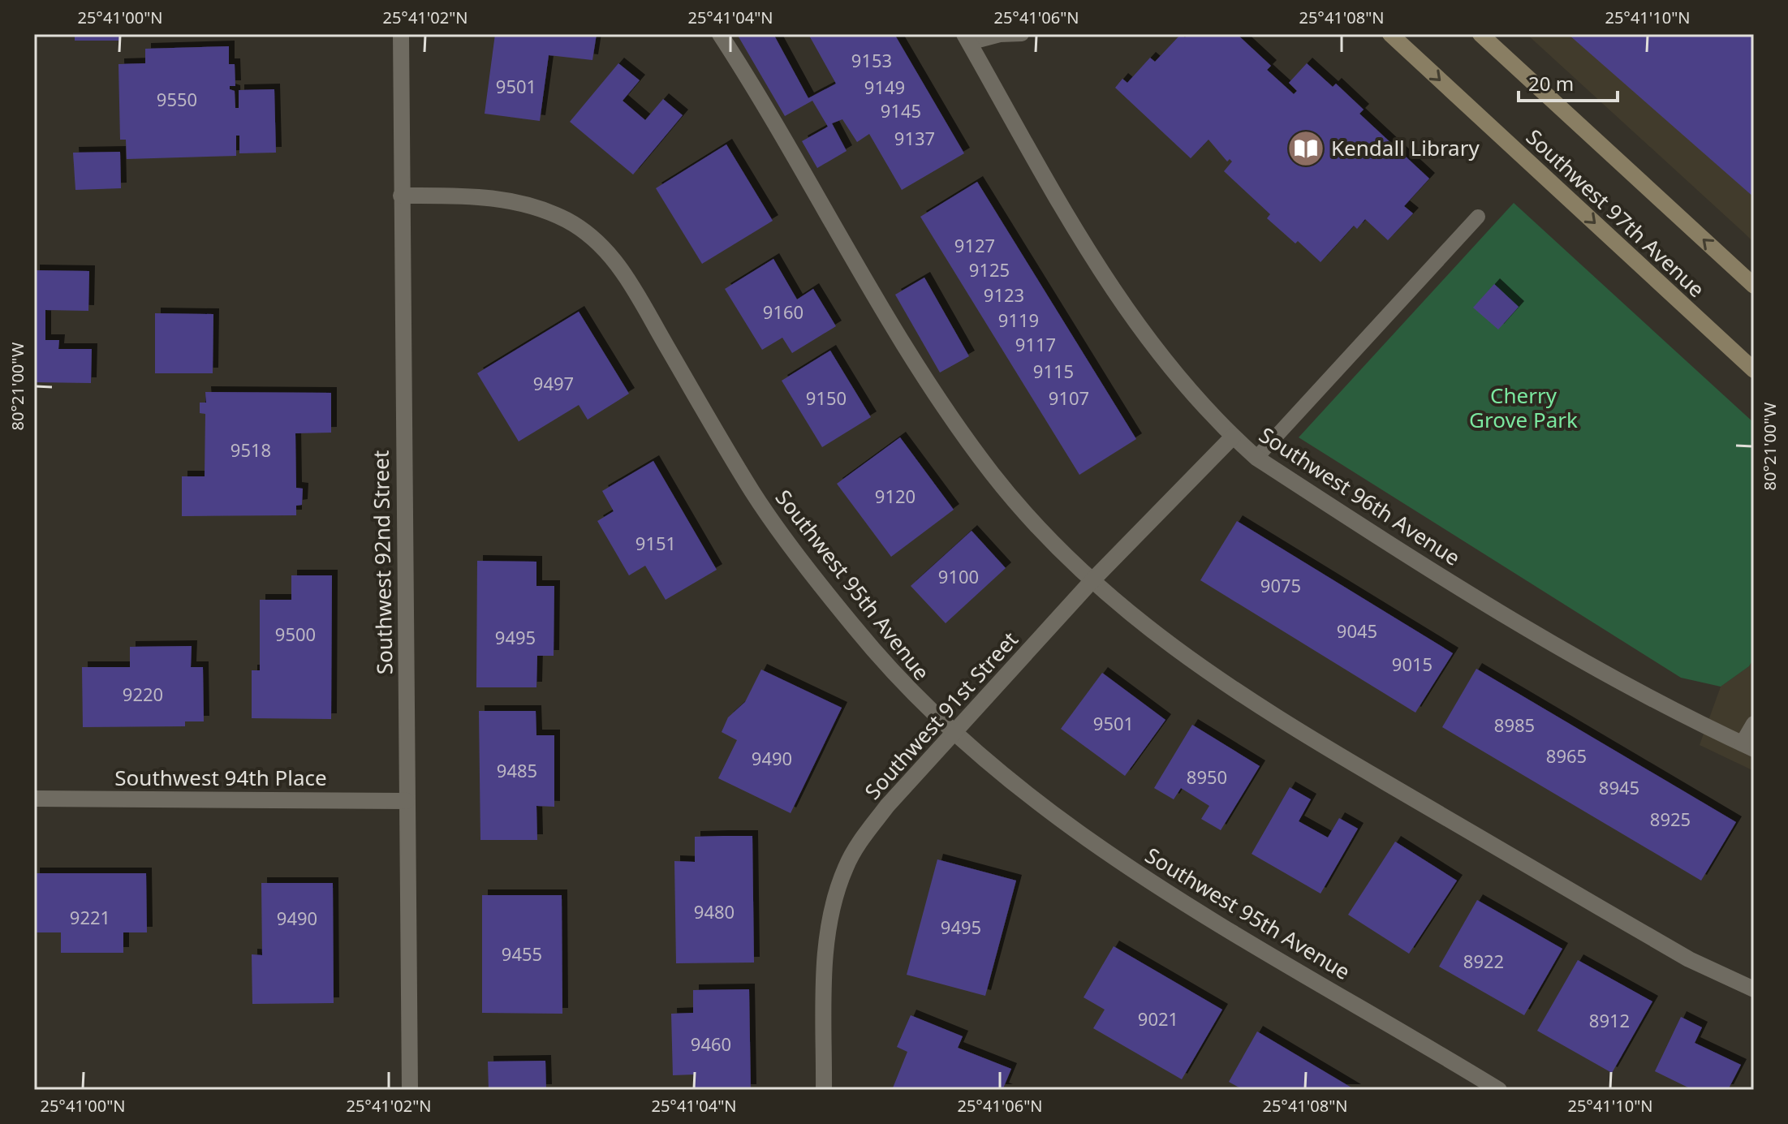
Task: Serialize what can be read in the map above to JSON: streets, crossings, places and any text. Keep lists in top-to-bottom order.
{
  "streets": {
    "street": [
      "Southwest 97th Avenue",
      "Southwest 96th Avenue",
      "Southwest 92nd Street",
      "Southwest 95th Avenue",
      "Southwest 91st Street",
      "Southwest 94th Place"
    ]
  },
  "crossings": [
    ["Southwest 96th Avenue", "Southwest 91st Street"],
    ["Southwest 92nd Street", "Southwest 95th Avenue"],
    ["Southwest 92nd Street", "Southwest 94th Place"],
    ["Southwest 95th Avenue", "Southwest 91st Street"]
  ],
  "parks": ["Cherry Grove Park"],
  "places": {
    "library": ["Kendall Library"]
  },
  "house_numbers": [
    "9153",
    "9501",
    "9149",
    "9550",
    "9145",
    "9137",
    "9127",
    "9125",
    "9123",
    "9160",
    "9119",
    "9117",
    "9115",
    "9497",
    "9150",
    "9107",
    "9518",
    "9120",
    "9151",
    "9100",
    "9075",
    "9045",
    "9500",
    "9495",
    "9015",
    "9220",
    "9501",
    "8985",
    "8965",
    "9490",
    "9485",
    "8950",
    "8945",
    "8925",
    "9480",
    "9221",
    "9490",
    "9495",
    "9455",
    "8922",
    "9021",
    "8912",
    "9460"
  ],
  "scale_bar": "20 m",
  "coordinates": [
    "25°41'00\"N",
    "25°41'02\"N",
    "25°41'04\"N",
    "25°41'06\"N",
    "25°41'08\"N",
    "25°41'10\"N",
    "80°21'00\"W"
  ]
}
